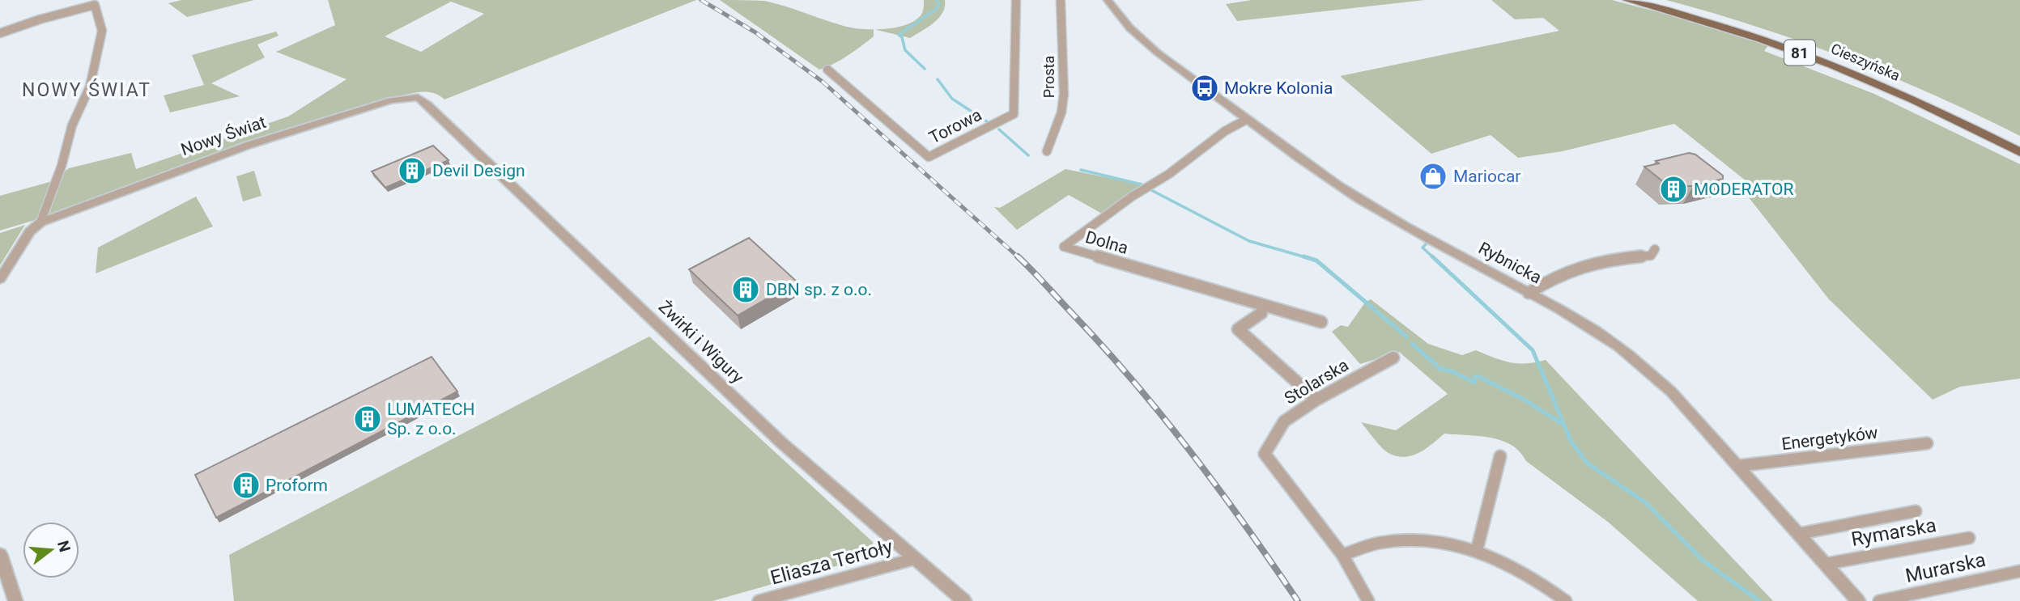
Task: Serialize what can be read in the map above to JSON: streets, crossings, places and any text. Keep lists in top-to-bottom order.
{
  "streets": {
    "main road": ["81", "Cieszyńska"],
    "street": [
      "Prosta",
      "Torowa",
      "Nowy Świat",
      "Dolna",
      "Rybnicka",
      "Żwirki i Wigury",
      "Stolarska",
      "Energetyków",
      "Rymarska",
      "Eliasza Tertoły",
      "Murarska"
    ]
  },
  "crossings": [
    ["Nowy Świat", "Żwirki i Wigury"],
    ["Dolna", "Rybnicka"],
    ["Rybnicka", "Energetyków"],
    ["Rybnicka", "Rymarska"],
    ["Żwirki i Wigury", "Eliasza Tertoły"]
  ],
  "districts": ["NOWY ŚWIAT"],
  "places": {
    "bus stop": ["Mokre Kolonia"],
    "building": [
      "Devil Design",
      "MODERATOR",
      "DBN sp. z o.o.",
      "LUMATECH Sp. z o.o.",
      "Proform"
    ],
    "shop": ["Mariocar"]
  },
  "north": "right"
}
